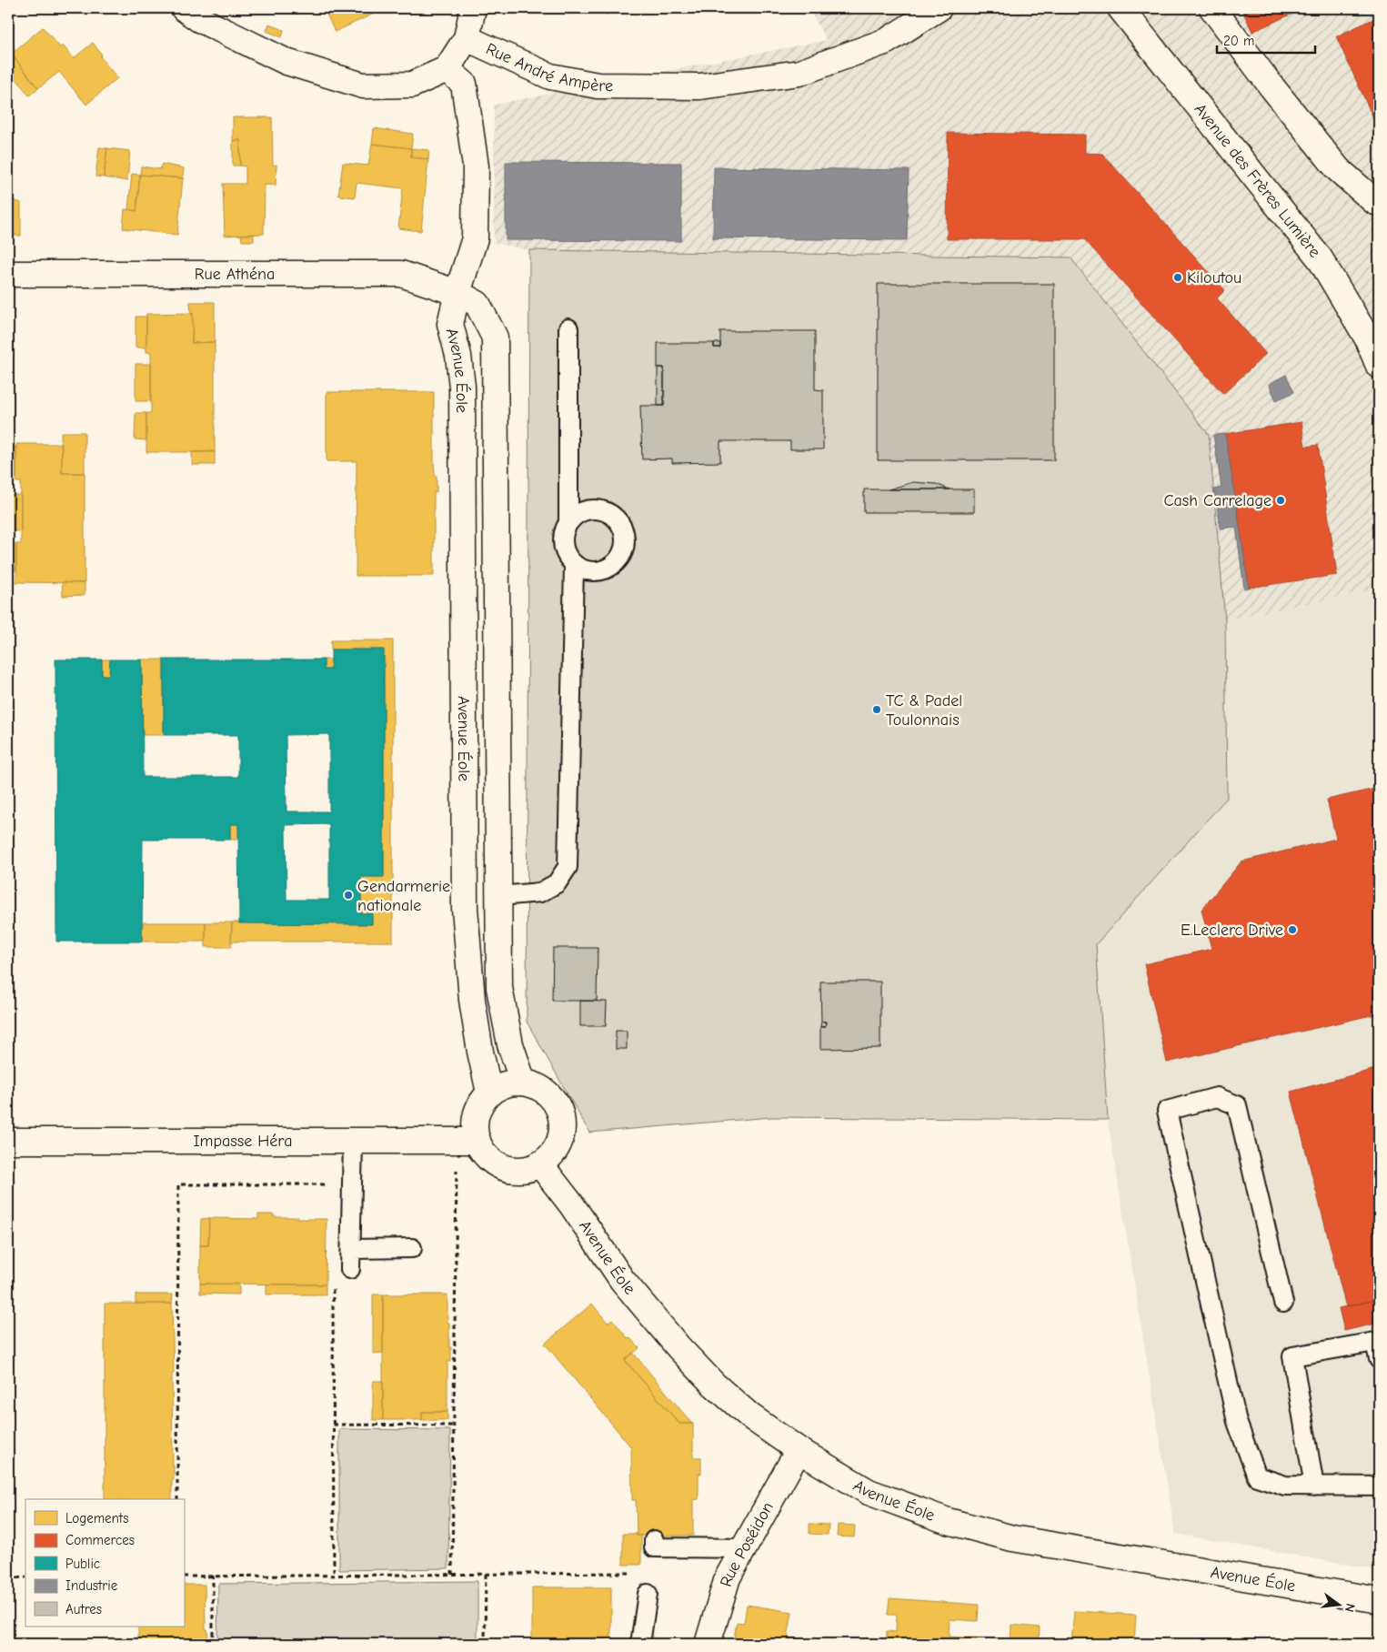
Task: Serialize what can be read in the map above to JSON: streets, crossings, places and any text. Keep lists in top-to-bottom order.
{
  "streets": {
    "street": [
      "Rue André Ampère",
      "Avenue des Frères Lumière",
      "Rue Athéna",
      "Avenue Éole",
      "Impasse Héra",
      "Rue Poséidon"
    ]
  },
  "crossings": [
    ["Rue Athéna", "Avenue Éole"],
    ["Avenue Éole", "Impasse Héra"],
    ["Avenue Éole", "Rue Poséidon"]
  ],
  "places": [
    "Kiloutou",
    "Cash Carrelage",
    "TC & Padel Toulonnais",
    "Gendarmerie nationale",
    "E.Leclerc Drive"
  ],
  "legend": [
    "Logements",
    "Commerces",
    "Public",
    "Industrie",
    "Autres"
  ],
  "scale_bar": "20 m",
  "north": "right"
}
